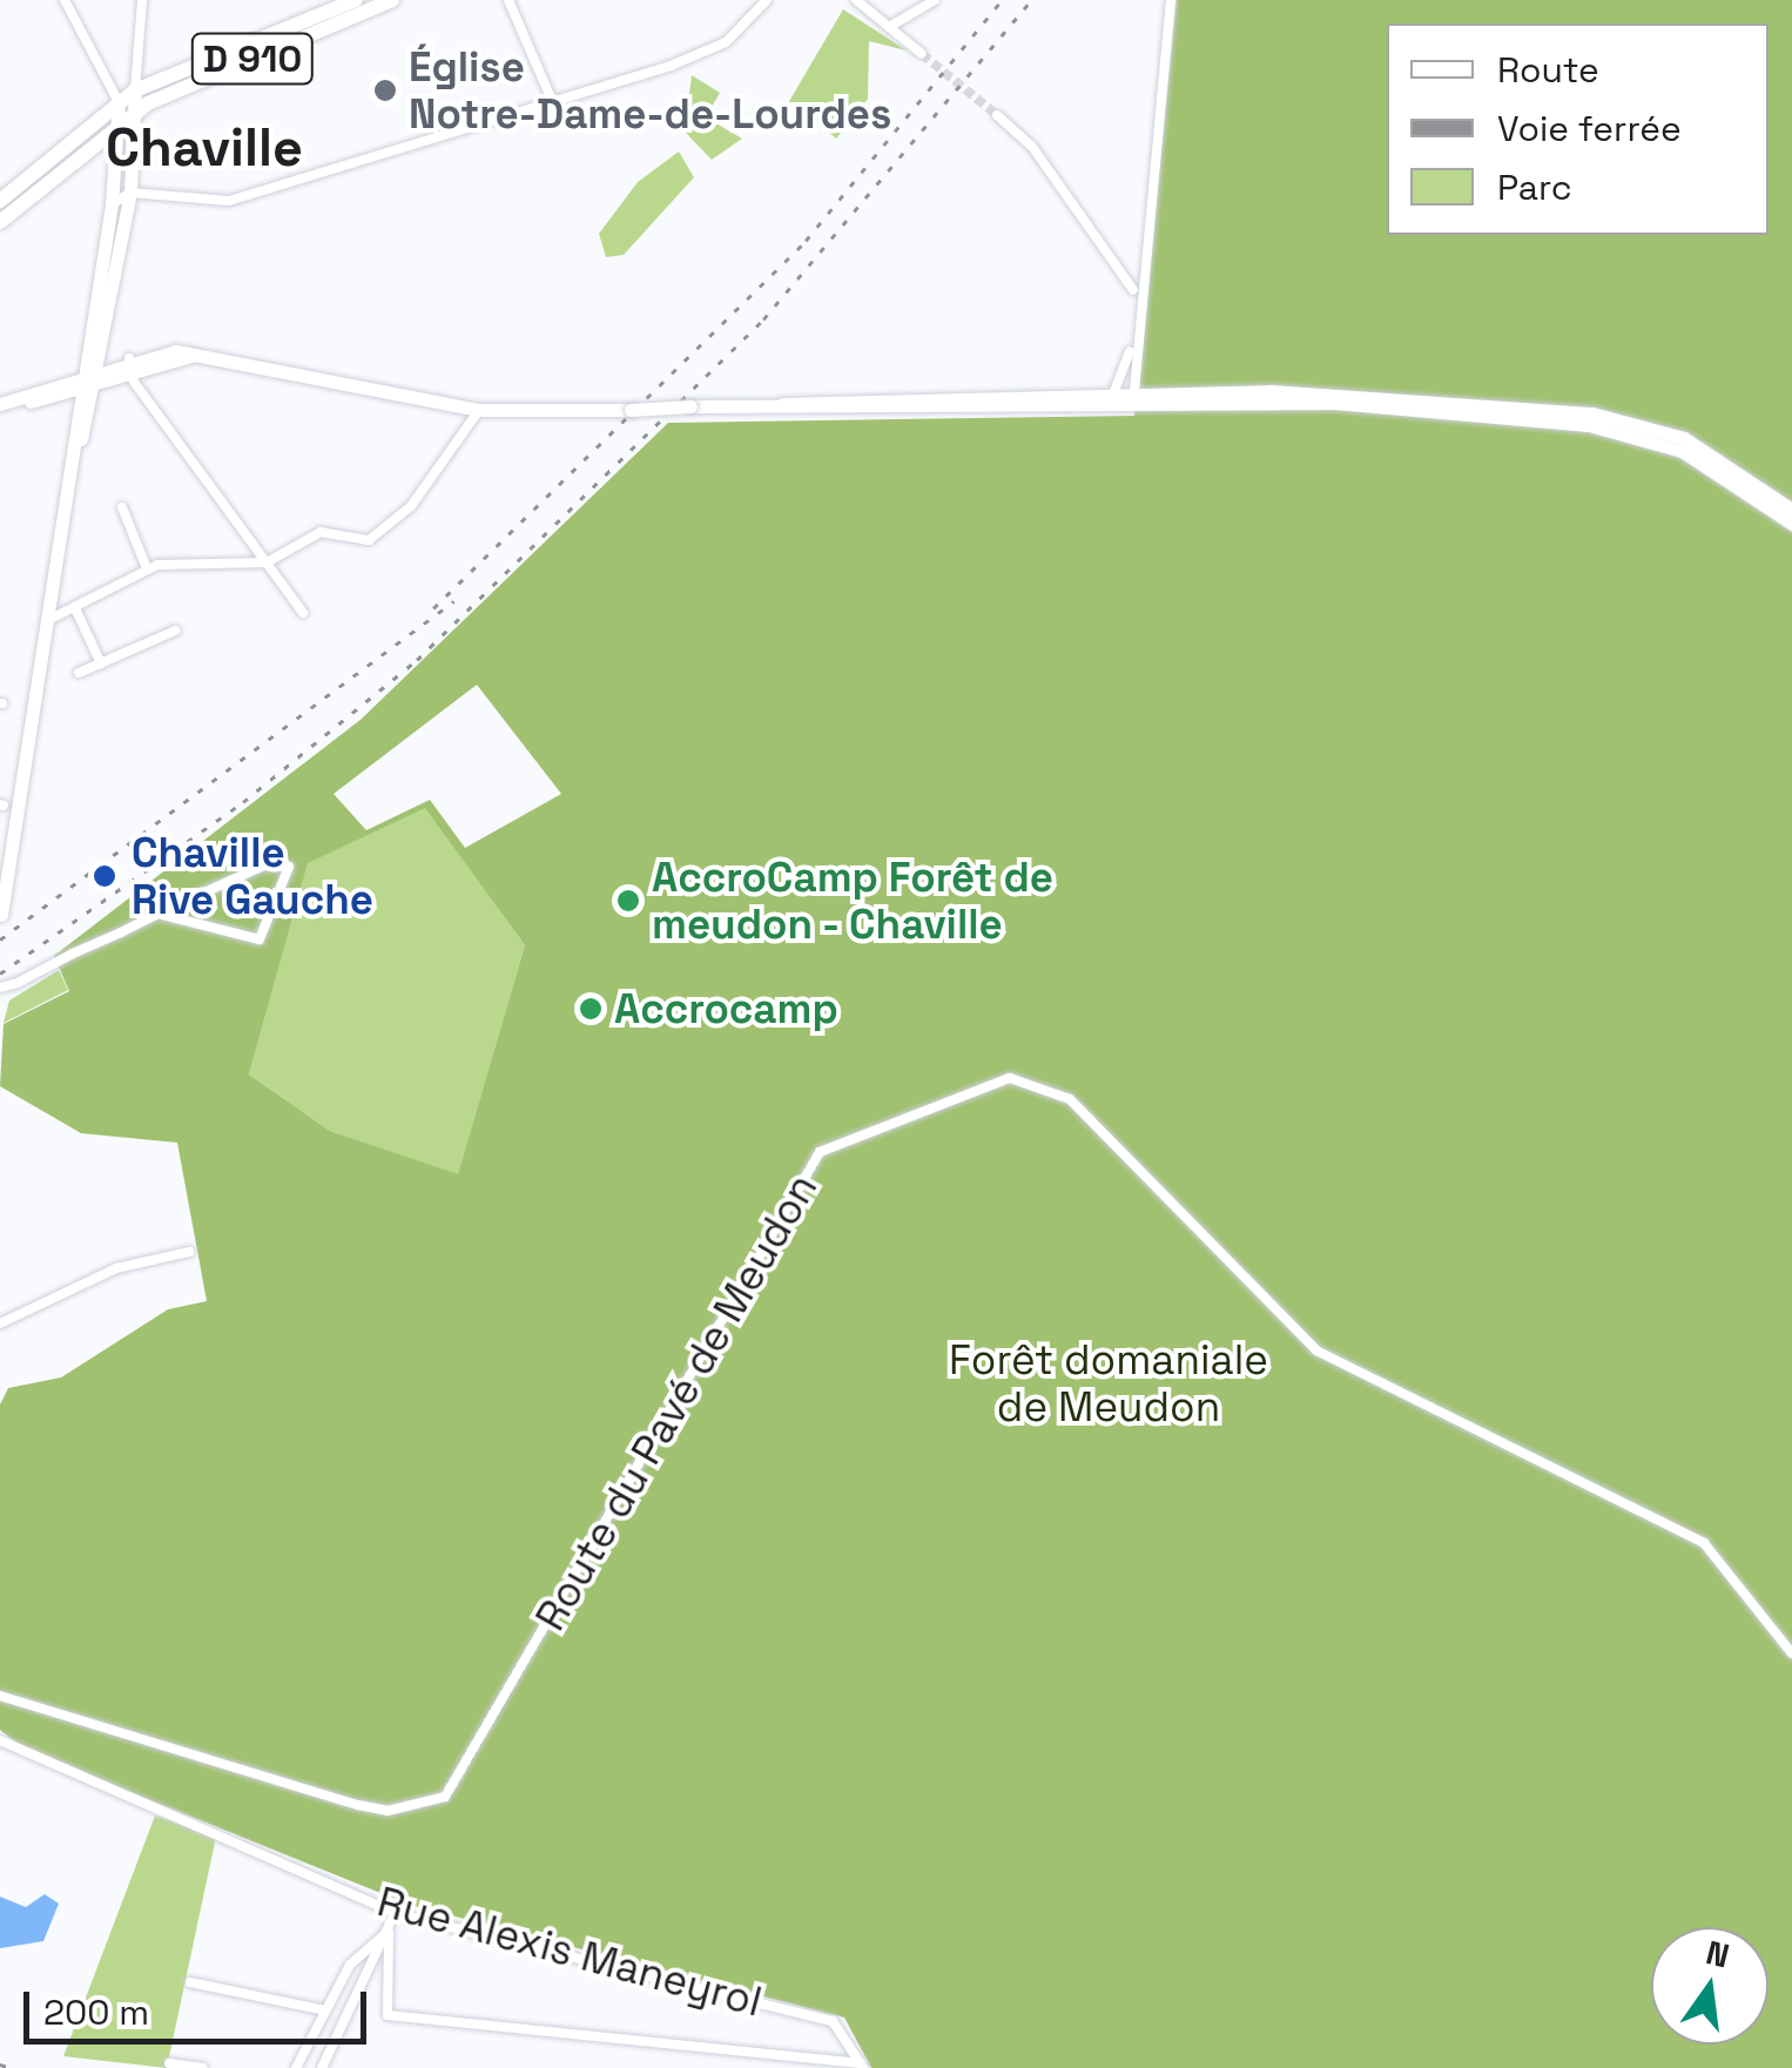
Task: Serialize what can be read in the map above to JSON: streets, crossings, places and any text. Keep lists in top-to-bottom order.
{
  "streets": {
    "main road": ["D 910"],
    "street": ["Route du Pavé de Meudon", "Rue Alexis Maneyrol"]
  },
  "districts": ["Chaville"],
  "parks": ["Forêt domaniale de Meudon"],
  "places": [
    "Église Notre-Dame-de-Lourdes",
    "Chaville Rive Gauche",
    "AccroCamp Forêt de meudon - Chaville",
    "Accrocamp"
  ],
  "legend": ["Route", "Voie ferrée", "Parc"],
  "scale_bar": "200 m",
  "north": "top"
}
